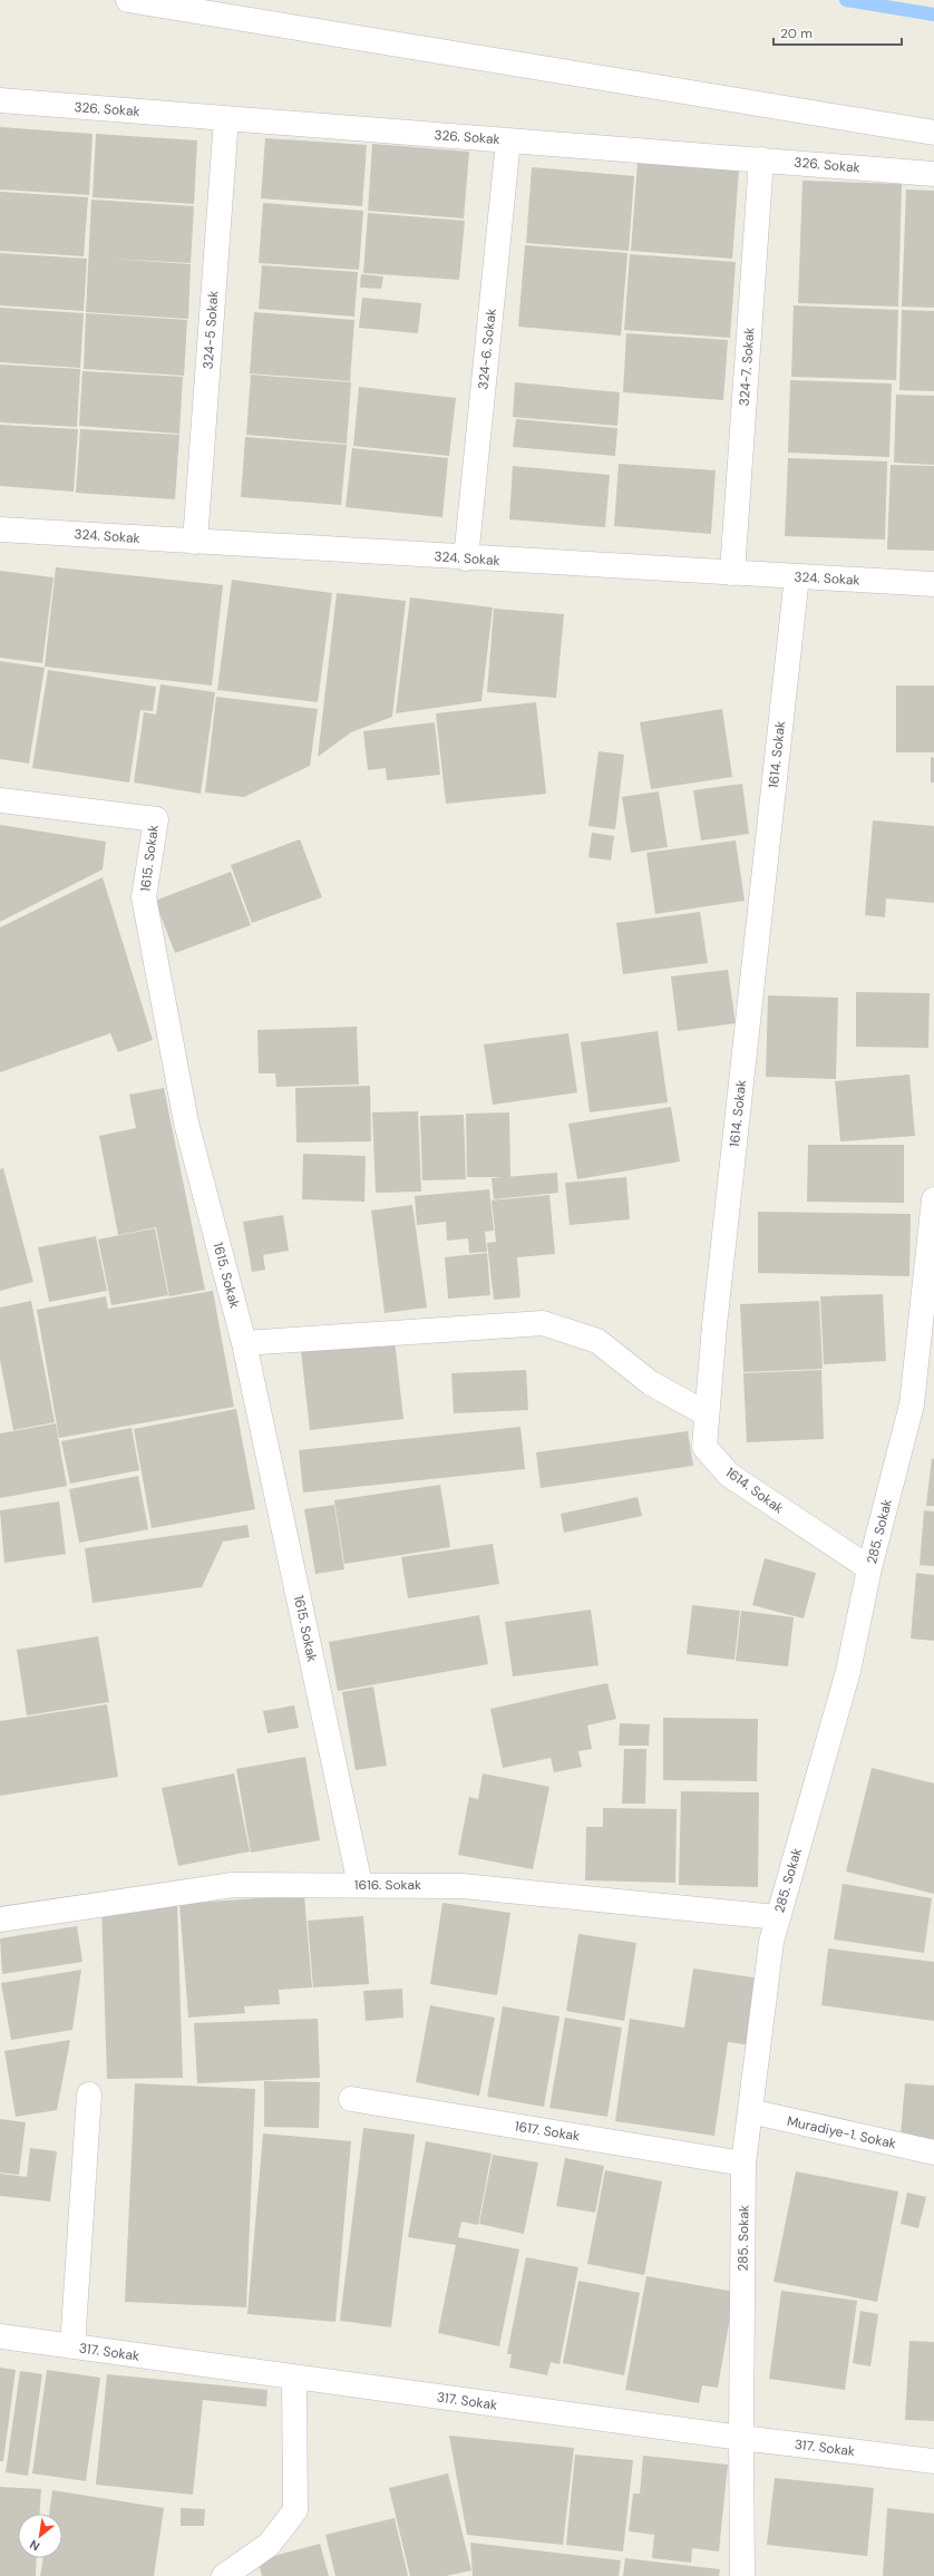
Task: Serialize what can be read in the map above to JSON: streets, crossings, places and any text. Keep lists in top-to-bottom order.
{
  "streets": {
    "street": [
      "326. Sokak",
      "324-5 Sokak",
      "324-6. Sokak",
      "324-7. Sokak",
      "324. Sokak",
      "1614. Sokak",
      "1615. Sokak",
      "285. Sokak",
      "1616. Sokak",
      "1617. Sokak",
      "Muradiye-1. Sokak",
      "317. Sokak"
    ]
  },
  "crossings": [
    ["326. Sokak", "324-5 Sokak"],
    ["326. Sokak", "324-6. Sokak"],
    ["326. Sokak", "324-7. Sokak"],
    ["324-5 Sokak", "324. Sokak"],
    ["324-6. Sokak", "324. Sokak"],
    ["324-7. Sokak", "324. Sokak"],
    ["324. Sokak", "1614. Sokak"],
    ["1614. Sokak", "285. Sokak"],
    ["1615. Sokak", "1616. Sokak"],
    ["285. Sokak", "1616. Sokak"],
    ["285. Sokak", "1617. Sokak"],
    ["285. Sokak", "Muradiye-1. Sokak"],
    ["285. Sokak", "317. Sokak"]
  ],
  "scale_bar": "20 m",
  "north": "bottom left"
}
